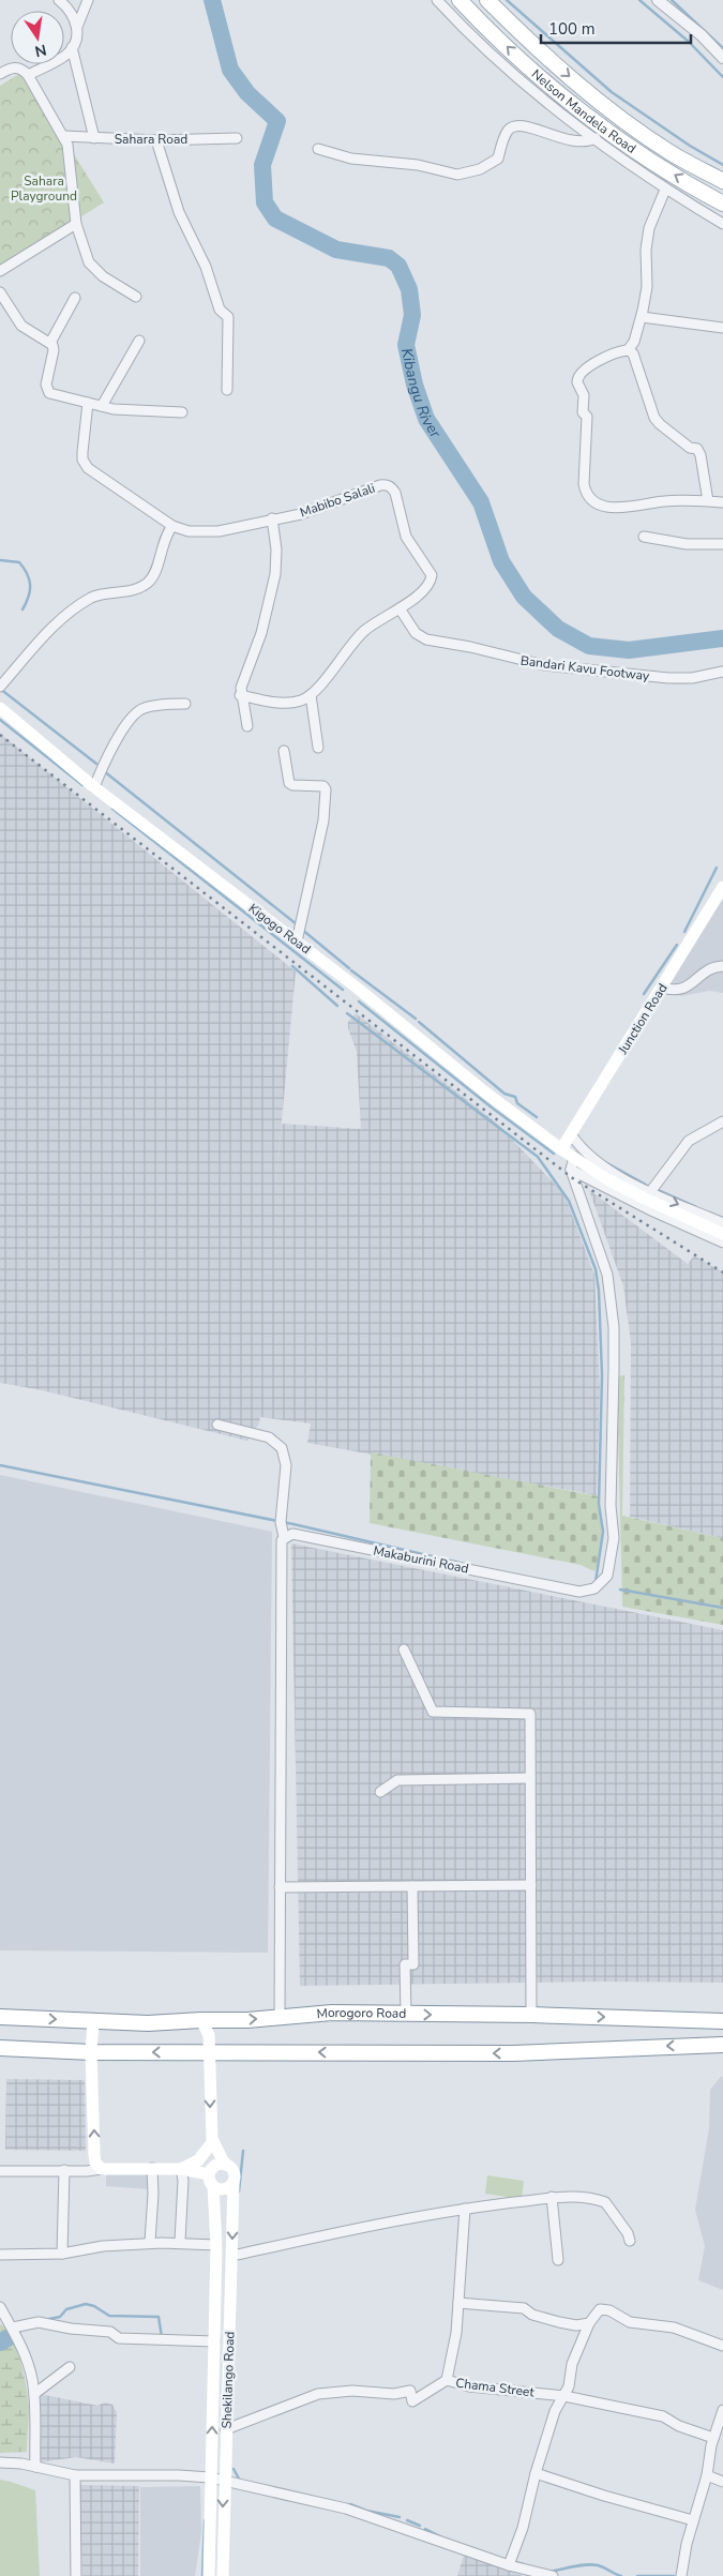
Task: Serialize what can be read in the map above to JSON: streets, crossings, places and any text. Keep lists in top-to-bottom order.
{
  "streets": {
    "main road": [
      "Nelson Mandela Road",
      "Kigogo Road",
      "Junction Road",
      "Morogoro Road",
      "Shekilango Road"
    ],
    "street": [
      "Sahara Road",
      "Mabibo Salali",
      "Bandari Kavu Footway",
      "Makaburini Road",
      "Chama Street"
    ]
  },
  "crossings": [
    ["Mabibo Salali", "Bandari Kavu Footway"],
    ["Kigogo Road", "Junction Road"],
    ["Shekilango Road", "Chama Street"]
  ],
  "water": ["Kibangu River"],
  "parks": ["Sahara Playground"],
  "scale_bar": "100 m",
  "north": "bottom"
}
